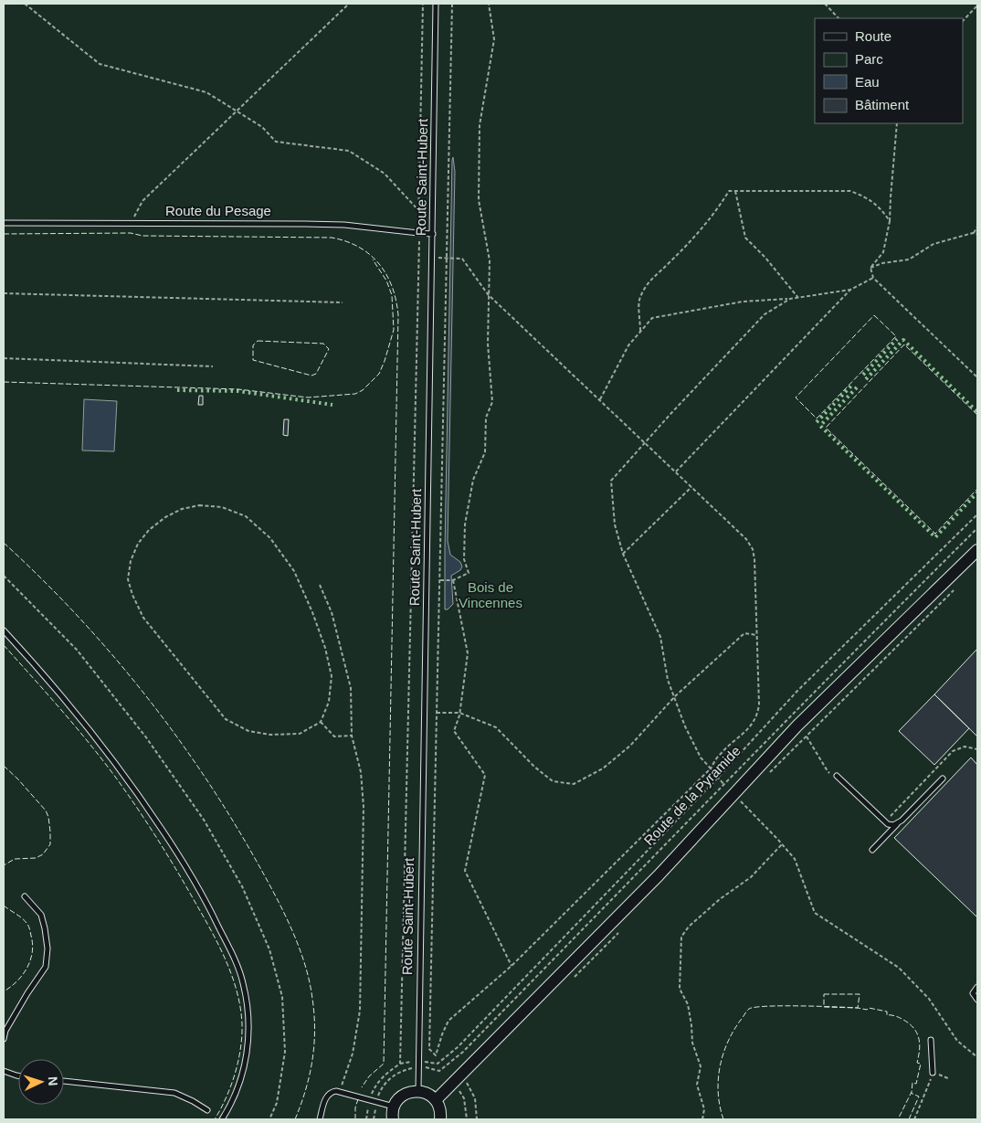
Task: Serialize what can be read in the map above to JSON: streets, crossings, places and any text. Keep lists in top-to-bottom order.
{
  "streets": {
    "street": ["Route de la Pyramide"],
    "lane": ["Route Saint-Hubert", "Route du Pesage"]
  },
  "crossings": [
    ["Route Saint-Hubert", "Route du Pesage"]
  ],
  "parks": ["Bois de Vincennes"],
  "legend": [
    "Route",
    "Parc",
    "Eau",
    "Bâtiment"
  ],
  "north": "right"
}
